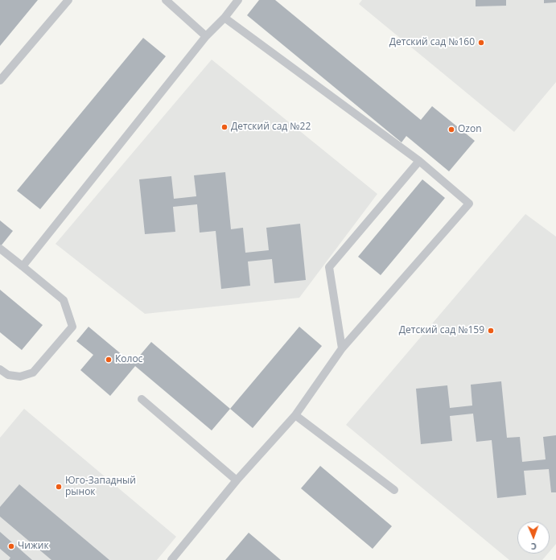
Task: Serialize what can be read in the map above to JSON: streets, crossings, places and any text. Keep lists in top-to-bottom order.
{
  "places": [
    "Детский сад №160",
    "Детский сад №22",
    "Ozon",
    "Детский сад №159",
    "Колос",
    "Юго-Западный рынок",
    "Чижик"
  ],
  "north": "bottom"
}
